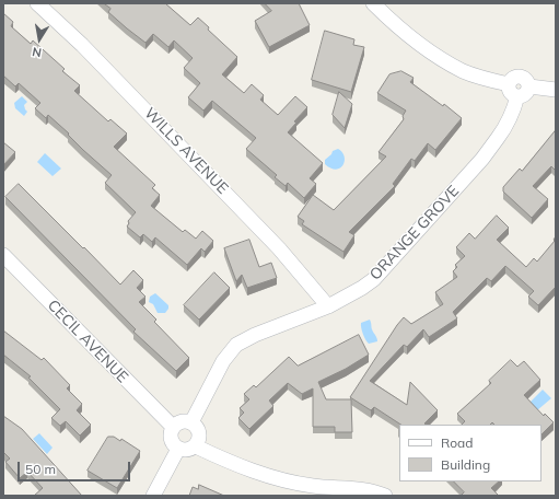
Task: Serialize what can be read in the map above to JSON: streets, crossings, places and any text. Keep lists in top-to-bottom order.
{
  "streets": {
    "street": ["WILLS AVENUE", "ORANGE GROVE", "CECIL AVENUE"]
  },
  "crossings": [
    ["WILLS AVENUE", "ORANGE GROVE"],
    ["ORANGE GROVE", "CECIL AVENUE"]
  ],
  "legend": ["Road", "Building"],
  "scale_bar": "50 m",
  "north": "bottom"
}
